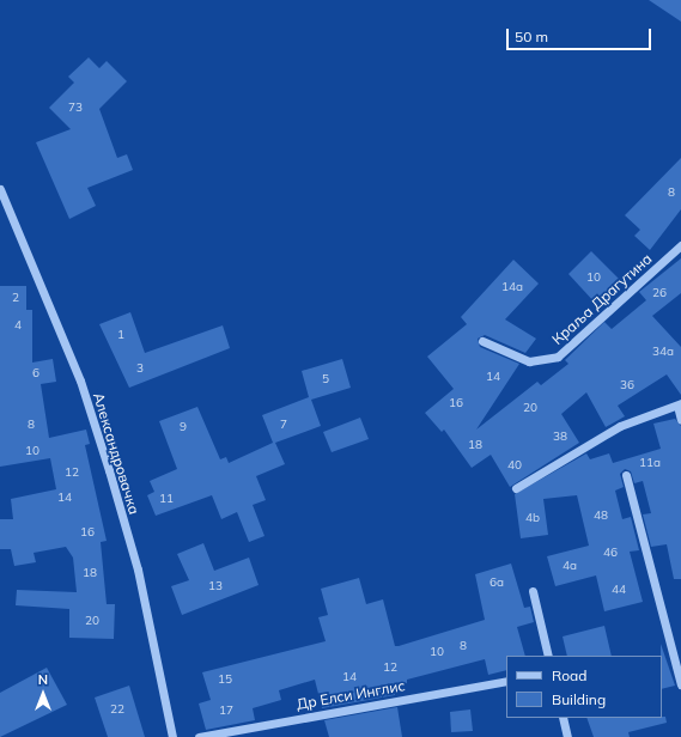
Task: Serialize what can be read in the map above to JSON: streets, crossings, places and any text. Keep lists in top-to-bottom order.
{
  "streets": {
    "street": ["Краља Драгутина", "Александровачка", "Др Елси Инглис"]
  },
  "house_numbers": [
    "73",
    "8",
    "10",
    "14a",
    "26",
    "2",
    "4",
    "1",
    "34a",
    "3",
    "6",
    "14",
    "5",
    "36",
    "16",
    "20",
    "8",
    "7",
    "9",
    "38",
    "18",
    "10",
    "11a",
    "40",
    "12",
    "14",
    "11",
    "48",
    "4b",
    "16",
    "46",
    "4a",
    "18",
    "6a",
    "13",
    "44",
    "20",
    "8",
    "10",
    "12",
    "14",
    "15",
    "22",
    "17"
  ],
  "legend": ["Road", "Building"],
  "scale_bar": "50 m",
  "north": "top"
}
